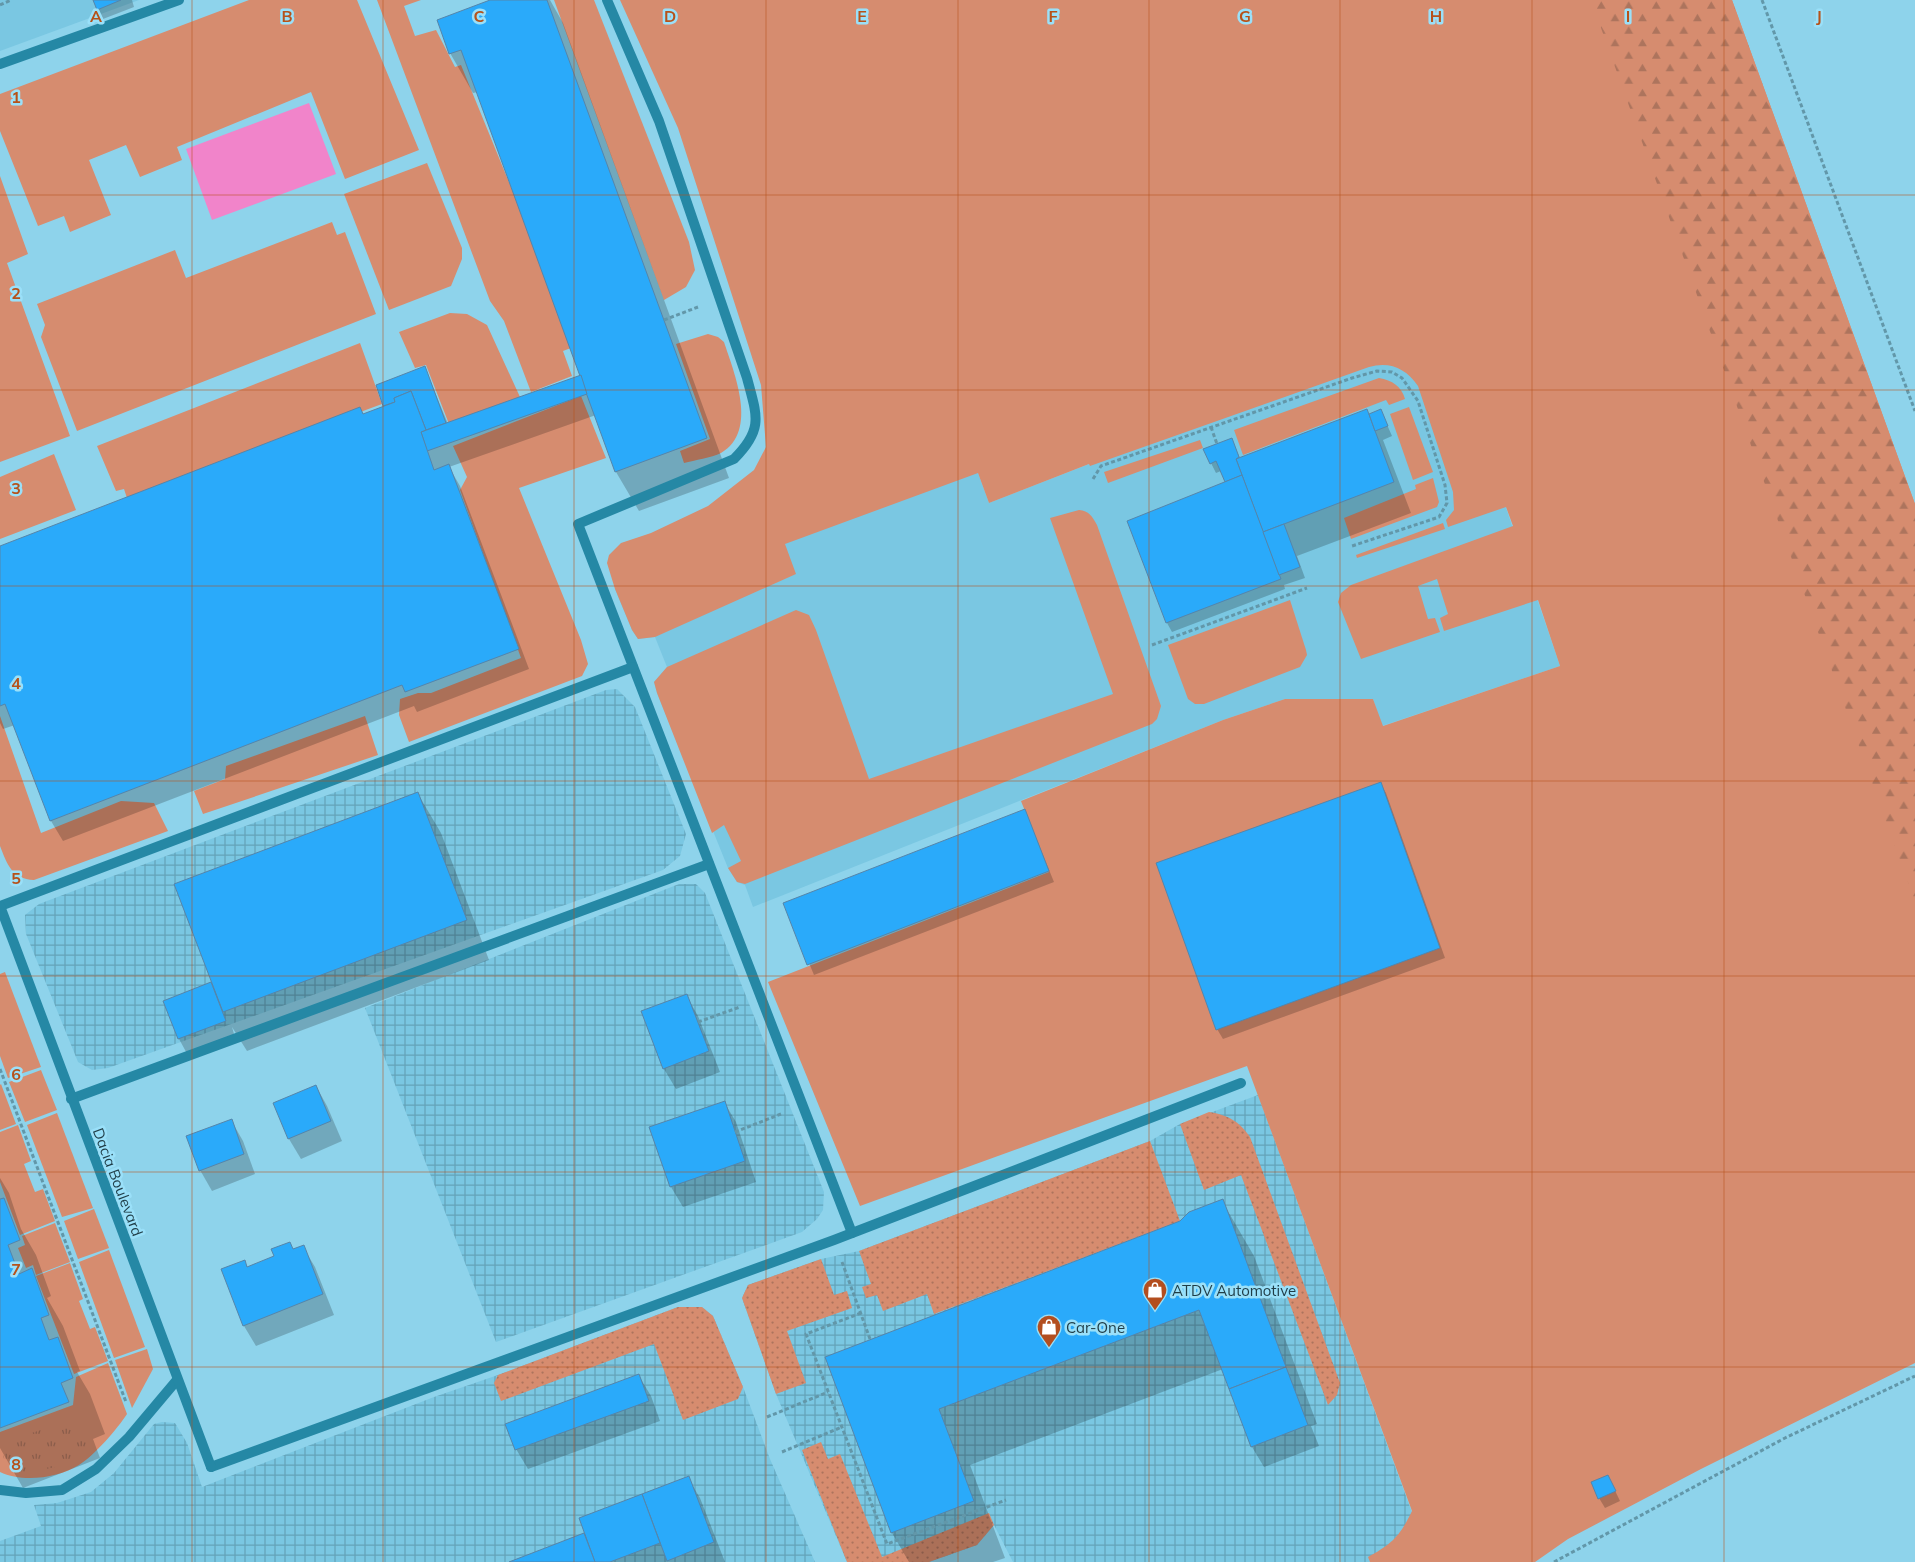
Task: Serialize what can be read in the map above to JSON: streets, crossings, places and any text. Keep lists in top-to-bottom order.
{
  "streets": {
    "street": ["Dacia Boulevard"]
  },
  "places": {
    "shop": ["ATDV Automotive", "Car-One"]
  },
  "grid": {
    "columns": [
      "A",
      "B",
      "C",
      "D",
      "E",
      "F",
      "G",
      "H",
      "I",
      "J"
    ],
    "rows": [
      "1",
      "2",
      "3",
      "4",
      "5",
      "6",
      "7",
      "8"
    ]
  }
}
